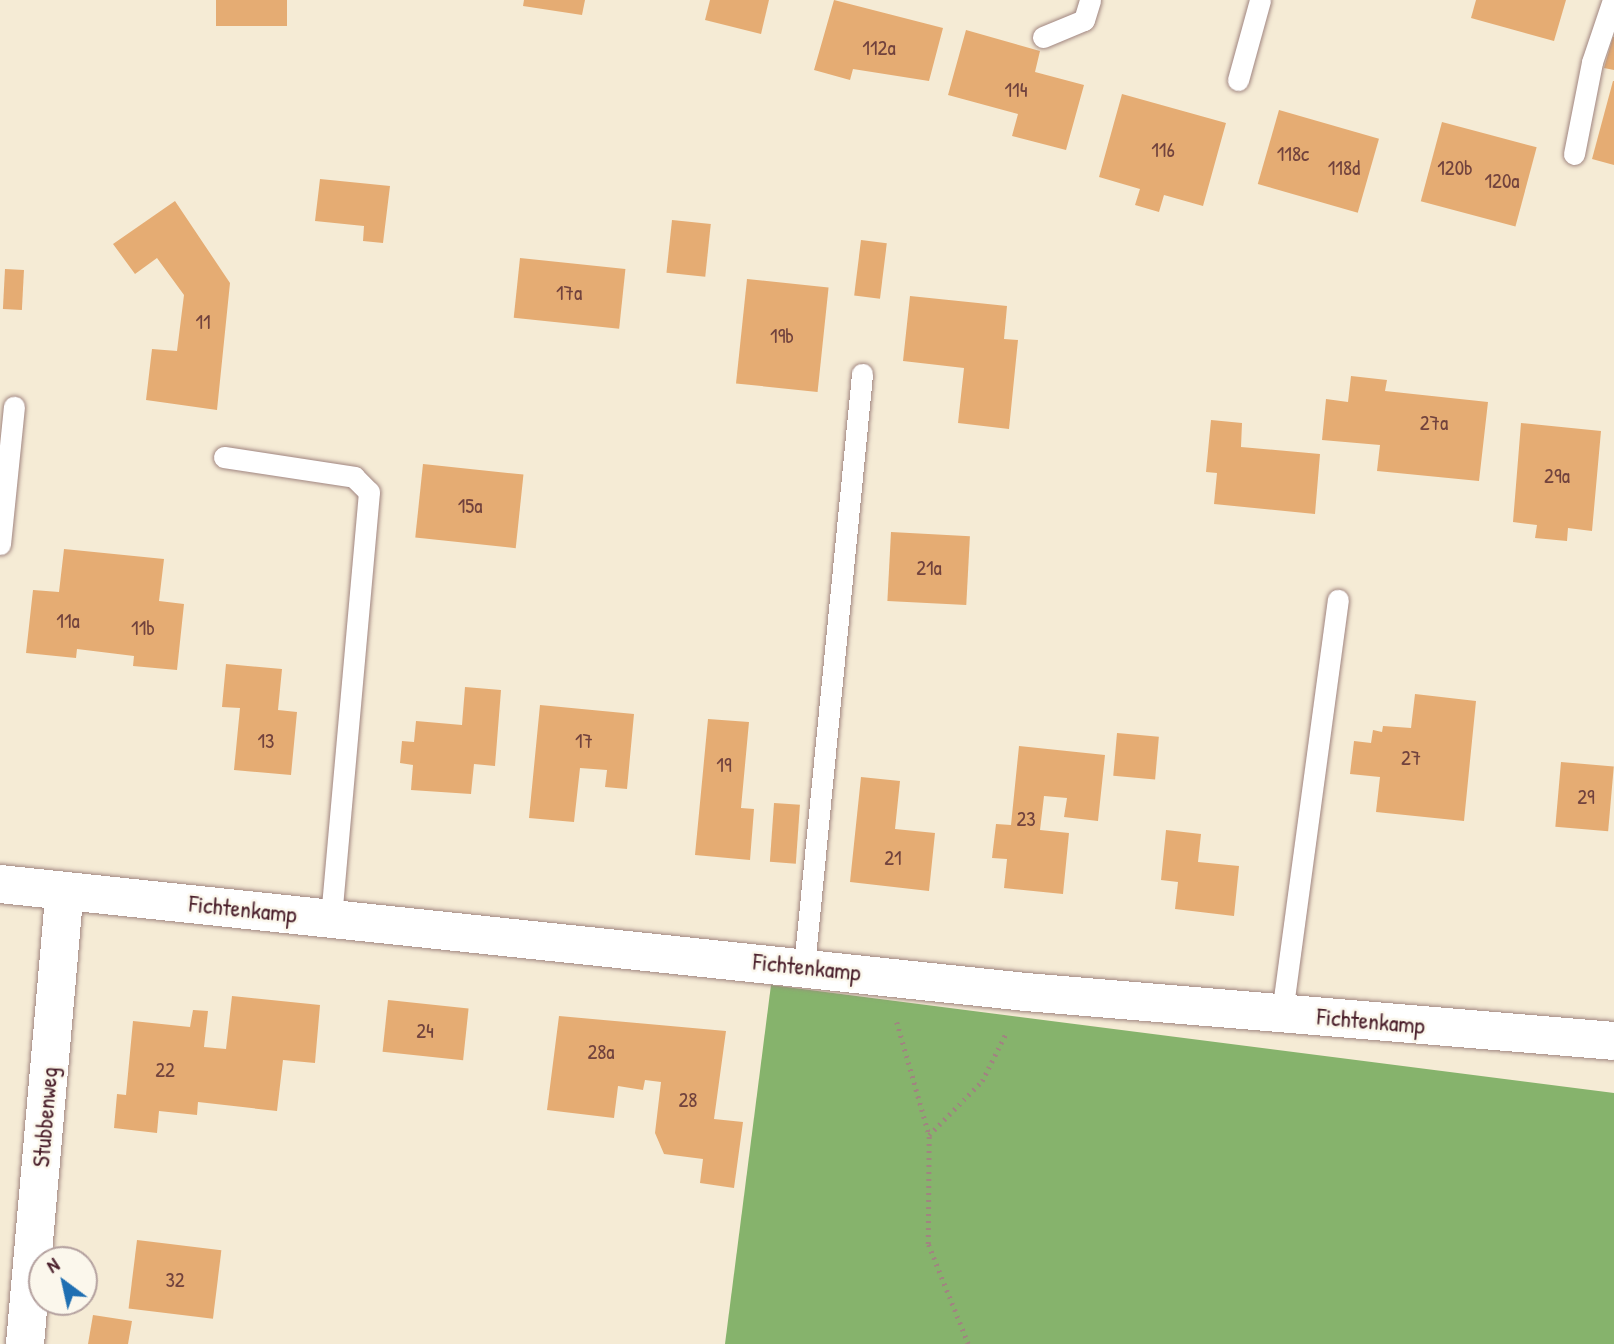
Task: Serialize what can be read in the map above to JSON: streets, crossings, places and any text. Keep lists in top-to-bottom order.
{
  "streets": {
    "street": ["Fichtenkamp", "Stubbenweg"]
  },
  "crossings": [
    ["Fichtenkamp", "Stubbenweg"]
  ],
  "house_numbers": [
    "112a",
    "114",
    "116",
    "118c",
    "118d",
    "120b",
    "120a",
    "17a",
    "11",
    "19b",
    "27a",
    "29a",
    "15a",
    "21a",
    "11a",
    "11b",
    "13",
    "17",
    "27",
    "19",
    "29",
    "23",
    "21",
    "24",
    "28a",
    "22",
    "28",
    "32"
  ],
  "north": "top left"
}
